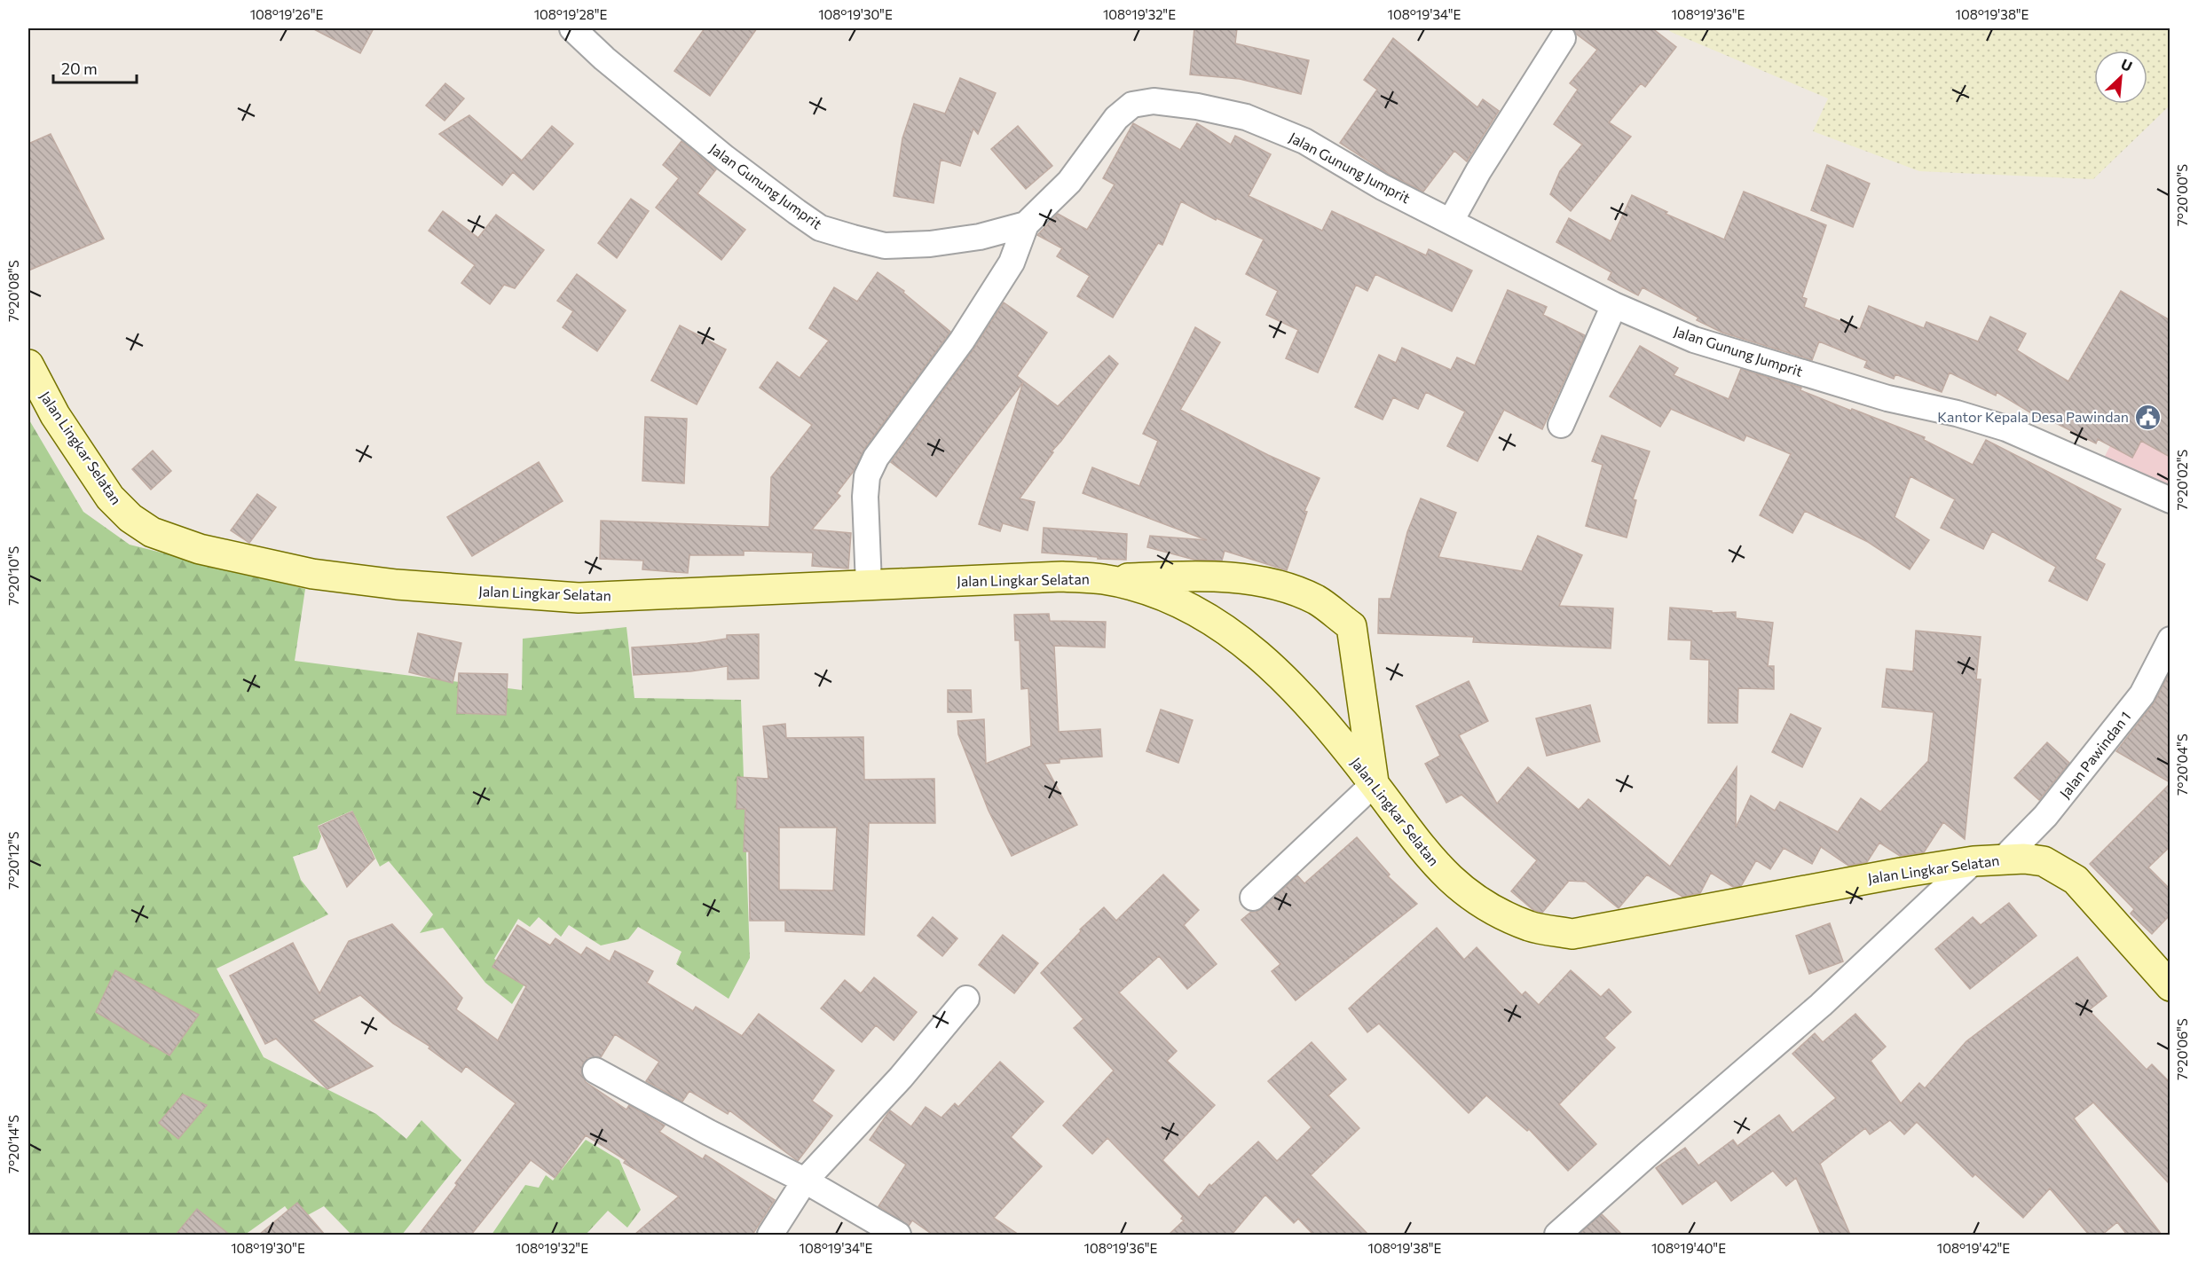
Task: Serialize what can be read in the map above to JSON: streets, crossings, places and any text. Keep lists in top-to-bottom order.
{
  "streets": {
    "street": ["Jalan Gunung Jumprit", "Jalan Lingkar Selatan", "Jalan Pawindan 1"]
  },
  "crossings": [
    ["Jalan Lingkar Selatan", "Jalan Pawindan 1"]
  ],
  "places": {
    "public building": ["Kantor Kepala Desa Pawindan"]
  },
  "scale_bar": "20 m",
  "north": "top right",
  "coordinates": [
    "108°19'26\"E",
    "108°19'28\"E",
    "108°19'30\"E",
    "108°19'32\"E",
    "108°19'34\"E",
    "108°19'36\"E",
    "108°19'38\"E",
    "7°20'00\"S",
    "7°20'08\"S",
    "7°20'02\"S",
    "7°20'10\"S",
    "7°20'04\"S",
    "7°20'12\"S",
    "7°20'06\"S",
    "7°20'14\"S",
    "108°19'40\"E",
    "108°19'42\"E"
  ]
}
